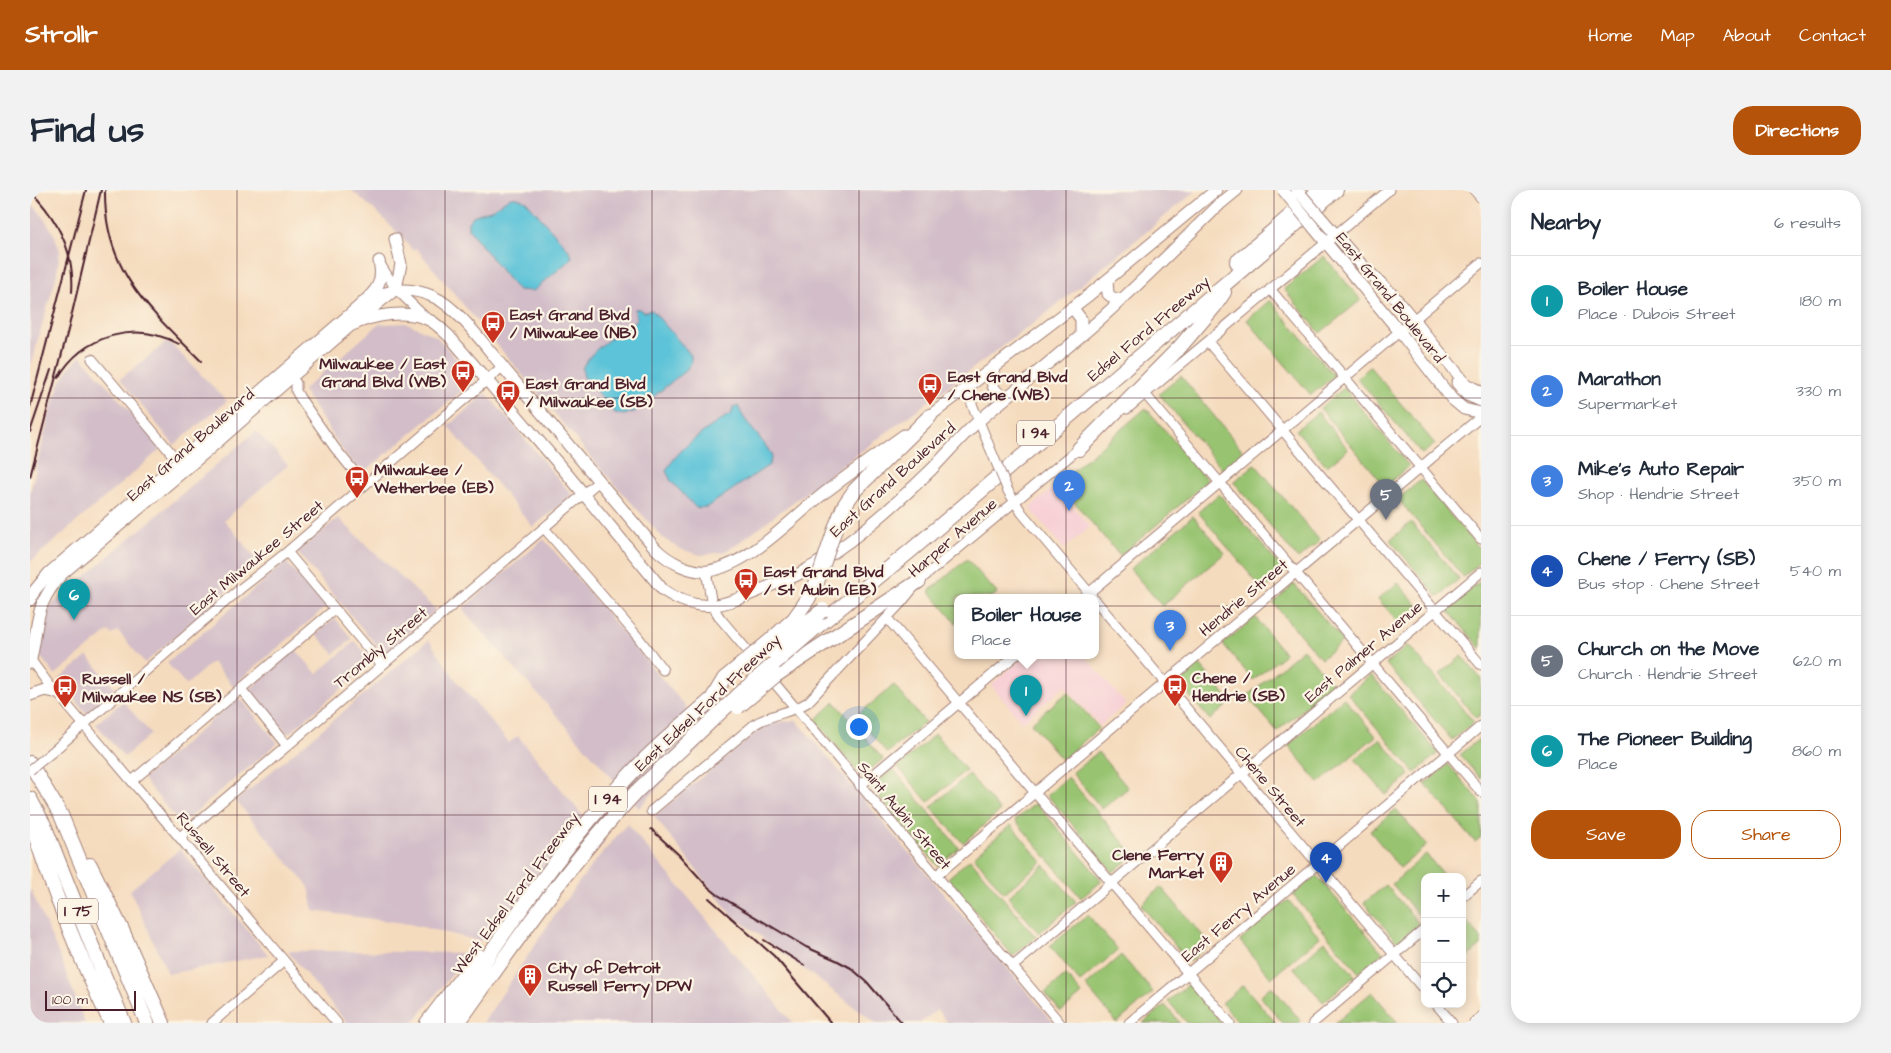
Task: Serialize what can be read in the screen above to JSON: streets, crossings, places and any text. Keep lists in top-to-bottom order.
{
  "streets": {
    "highway": [
      "Edsel Ford Freeway",
      "I 94",
      "East Edsel Ford Freeway",
      "West Edsel Ford Freeway",
      "I 75"
    ],
    "main road": ["East Grand Boulevard"],
    "street": [
      "Harper Avenue",
      "East Milwaukee Street",
      "Hendrie Street",
      "Trombly Street",
      "East Palmer Avenue",
      "Chene Street",
      "Saint Aubin Street",
      "Russell Street",
      "East Ferry Avenue"
    ]
  },
  "crossings": [
    ["East Grand Boulevard", "Harper Avenue"],
    ["East Grand Boulevard", "East Milwaukee Street"],
    ["East Grand Boulevard", "Hendrie Street"],
    ["East Grand Boulevard", "Trombly Street"],
    ["East Grand Boulevard", "Chene Street"],
    ["East Grand Boulevard", "Saint Aubin Street"],
    ["East Grand Boulevard", "Russell Street"],
    ["Edsel Ford Freeway", "East Edsel Ford Freeway"],
    ["Edsel Ford Freeway", "West Edsel Ford Freeway"],
    ["Harper Avenue", "Chene Street"],
    ["Harper Avenue", "Saint Aubin Street"],
    ["East Milwaukee Street", "Russell Street"],
    ["Hendrie Street", "Chene Street"],
    ["Hendrie Street", "Saint Aubin Street"],
    ["Trombly Street", "Russell Street"],
    ["East Palmer Avenue", "Chene Street"],
    ["East Palmer Avenue", "Saint Aubin Street"],
    ["Chene Street", "East Ferry Avenue"]
  ],
  "places": {
    "bus stop": [
      "East Grand Blvd / Milwaukee (NB)",
      "Milwaukee / East Grand Blvd (WB)",
      "East Grand Blvd / Chene (WB)",
      "East Grand Blvd / Milwaukee (SB)",
      "Milwaukee / Wetherbee (EB)",
      "East Grand Blvd / St Aubin (EB)",
      "Chene / Hendrie (SB)",
      "Russell / Milwaukee NS (SB)"
    ],
    "building": ["Clene Ferry Market", "City of Detroit Russell Ferry DPW"]
  },
  "scale_bar": "100 m",
  "page": {
    "header": "Strollr",
    "nav": [
      "Home",
      "Map",
      "About",
      "Contact"
    ],
    "title": "Find us",
    "buttons": [
      "Directions",
      ["Save", "Share"]
    ],
    "heading": ["Nearby", "6 results"],
    "list": [
      {
        "mark": "1",
        "name": "Boiler House",
        "note": "Place · Dubois Street",
        "value": "180 m"
      },
      {
        "mark": "2",
        "name": "Marathon",
        "note": "Supermarket",
        "value": "330 m"
      },
      {
        "mark": "3",
        "name": "Mike's Auto Repair",
        "note": "Shop · Hendrie Street",
        "value": "350 m"
      },
      {
        "mark": "4",
        "name": "Chene / Ferry (SB)",
        "note": "Bus stop · Chene Street",
        "value": "540 m"
      },
      {
        "mark": "5",
        "name": "Church on the Move",
        "note": "Church · Hendrie Street",
        "value": "620 m"
      },
      {
        "mark": "6",
        "name": "The Pioneer Building",
        "note": "Place",
        "value": "860 m"
      }
    ],
    "pins": [
      "2",
      "5",
      "6",
      "3",
      "1",
      "4"
    ],
    "popup": ["Boiler House", "Place"],
    "map_buttons": ["+", "−"],
    "scale": "100 m"
  }
}
